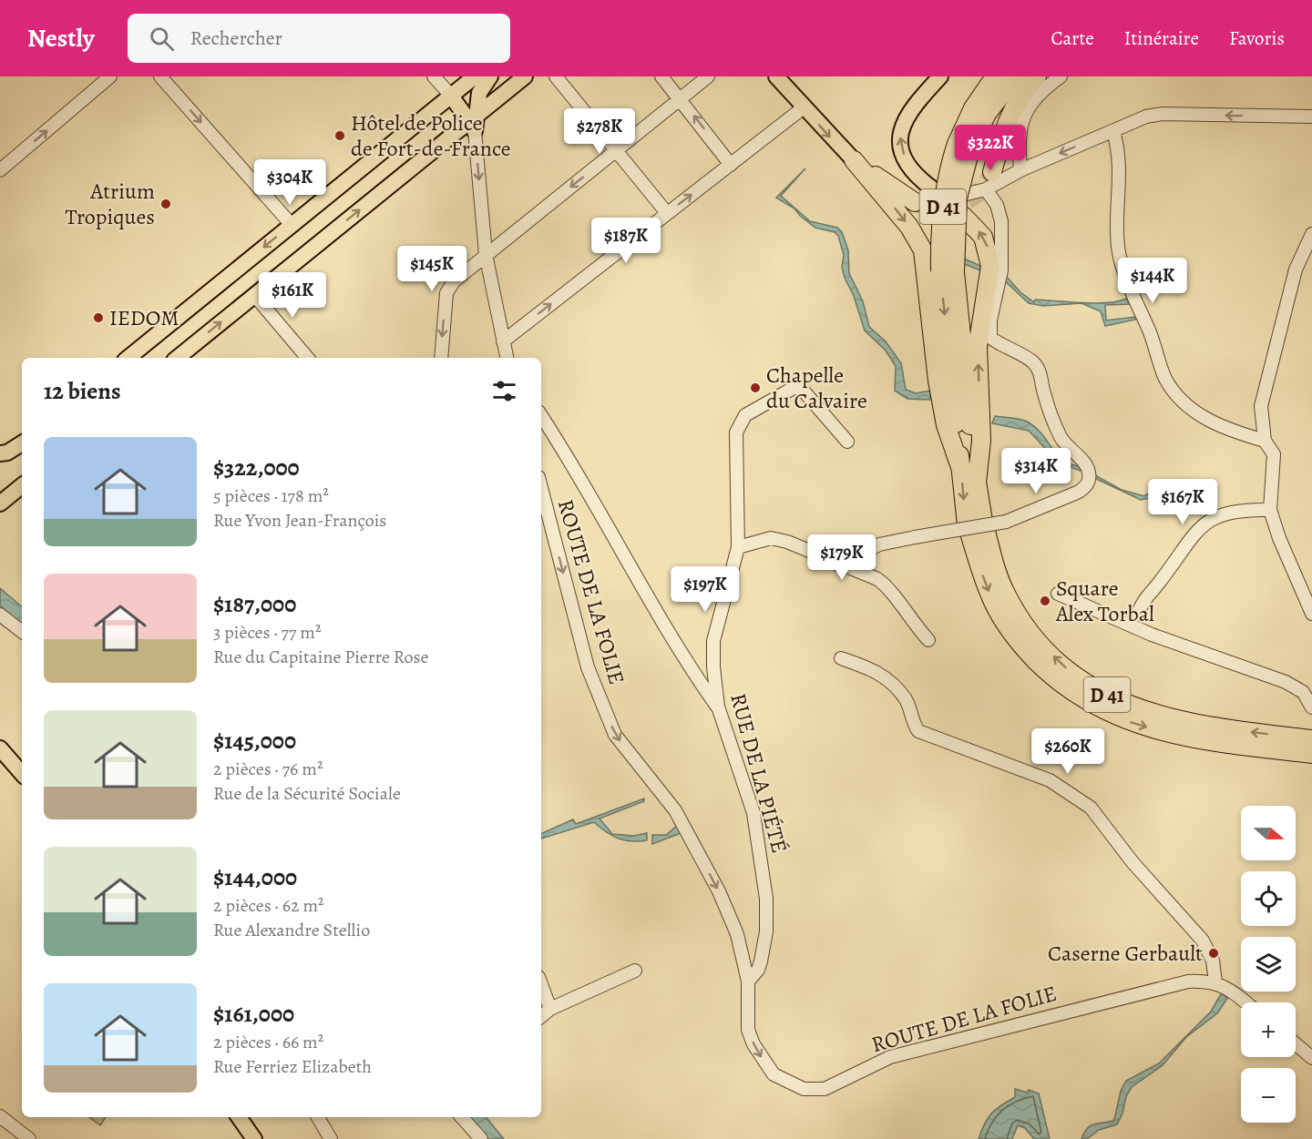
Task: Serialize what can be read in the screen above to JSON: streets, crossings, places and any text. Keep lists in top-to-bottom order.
{
  "streets": {
    "highway": ["D 41"],
    "street": ["ROUTE DE LA FOLIE", "RUE DE LA PIÉTÉ"]
  },
  "crossings": [
    ["ROUTE DE LA FOLIE", "RUE DE LA PIÉTÉ"]
  ],
  "places": [
    "Hôtel de Police de Fort-de-France",
    "Atrium Tropiques",
    "IEDOM",
    "Chapelle du Calvaire",
    "Square Alex Torbal",
    "Caserne Gerbault"
  ],
  "north": "right",
  "page": {
    "header": "Nestly",
    "search": "Rechercher",
    "nav": ["Carte", "Itinéraire", "Favoris"],
    "price": [
      "$278K",
      "$322K",
      "$304K",
      "$187K",
      "$145K",
      "$144K",
      "$161K",
      "$314K",
      "$167K",
      "$179K",
      "$197K",
      "$260K"
    ],
    "heading": "12 biens",
    "list": [
      {
        "name": "$322,000",
        "note": "5 pièces · 178 m² · Rue Yvon Jean-François"
      },
      {
        "name": "$187,000",
        "note": "3 pièces · 77 m² · Rue du Capitaine Pierre Rose"
      },
      {
        "name": "$145,000",
        "note": "2 pièces · 76 m² · Rue de la Sécurité Sociale"
      },
      {
        "name": "$144,000",
        "note": "2 pièces · 62 m² · Rue Alexandre Stellio"
      },
      {
        "name": "$161,000",
        "note": "2 pièces · 66 m² · Rue Ferriez Elizabeth"
      }
    ],
    "map_buttons": ["+", "−"]
  }
}
